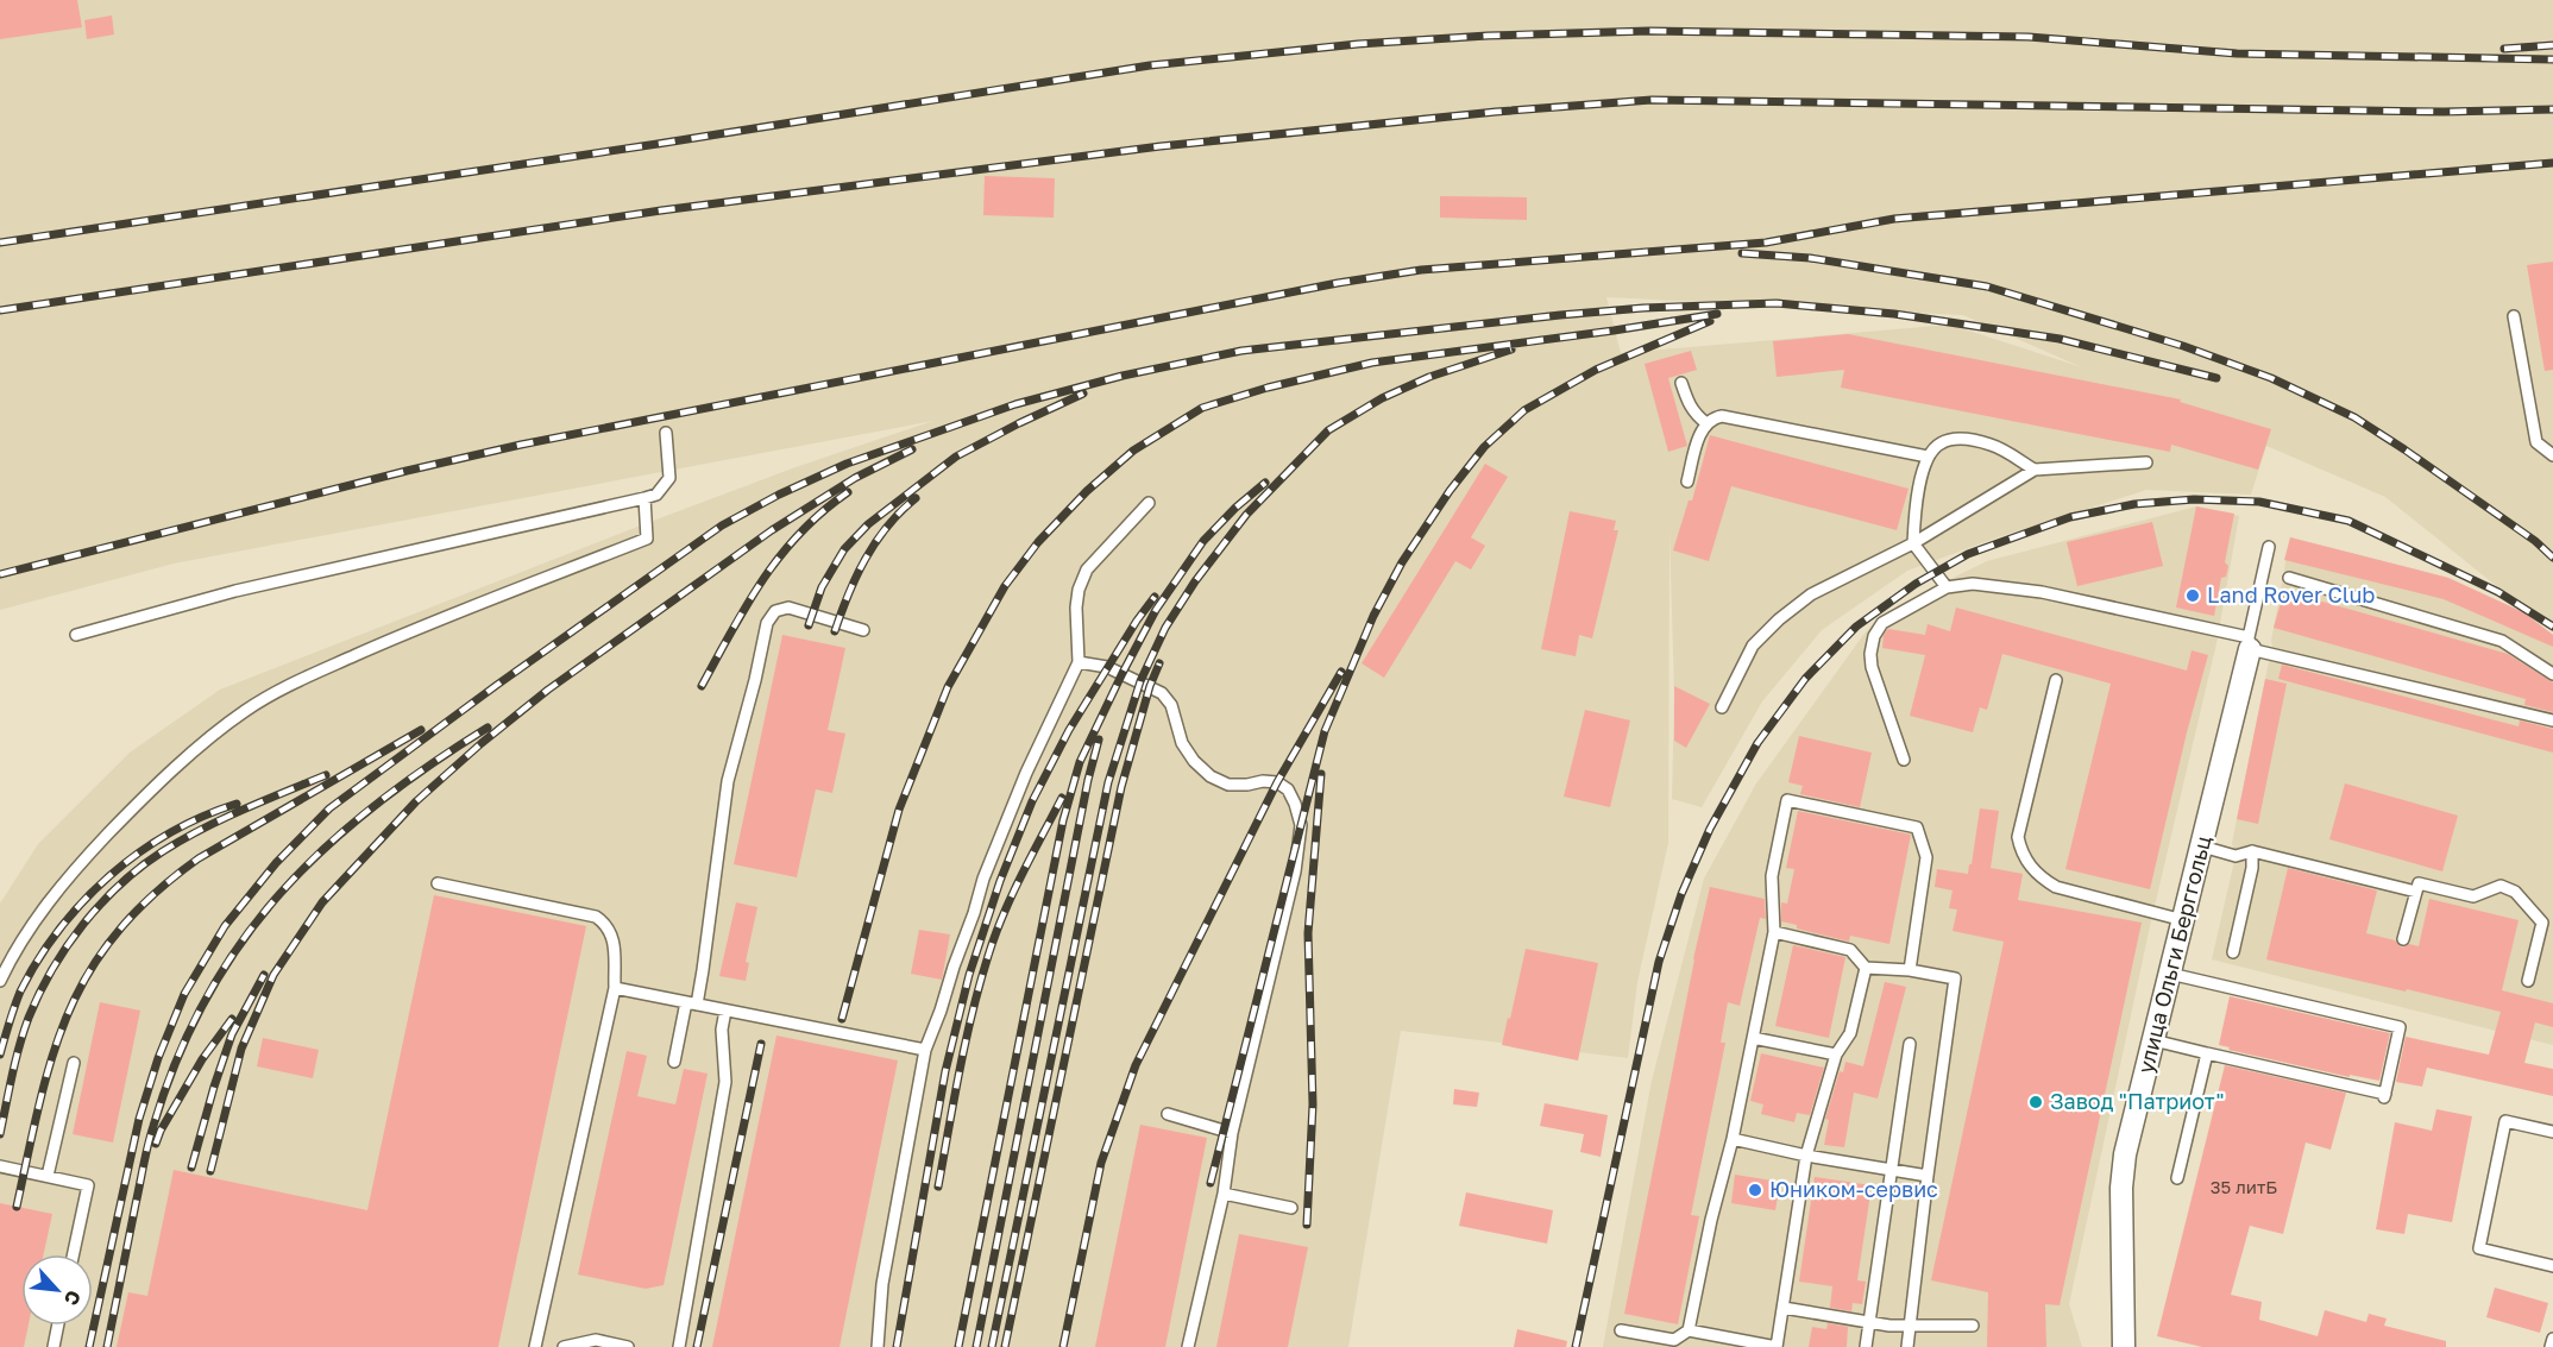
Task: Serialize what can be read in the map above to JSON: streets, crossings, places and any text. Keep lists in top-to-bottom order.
{
  "streets": {
    "street": ["улица Ольги Берггольц"]
  },
  "places": ["Land Rover Club", "Завод \"Патриот\"", "Юником-сервис"],
  "house_numbers": ["35 литБ"],
  "north": "bottom right"
}
